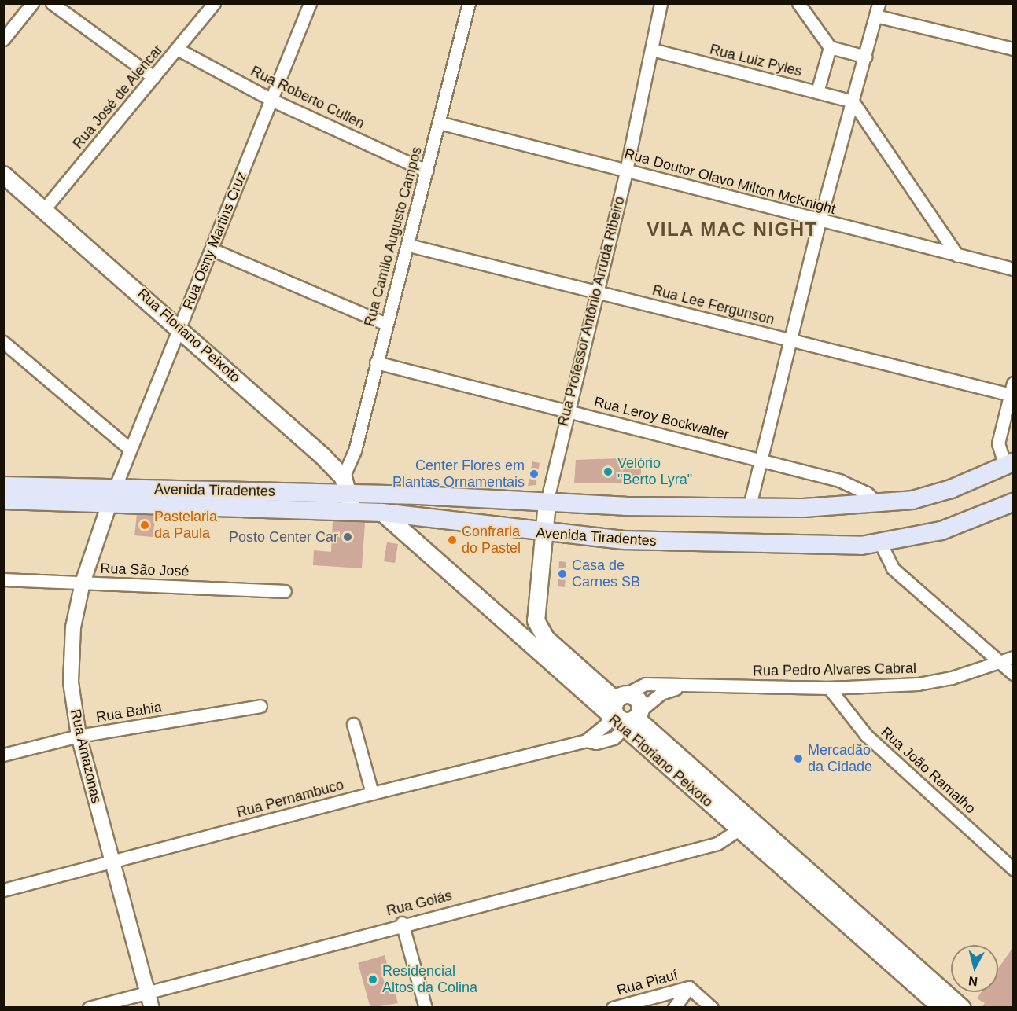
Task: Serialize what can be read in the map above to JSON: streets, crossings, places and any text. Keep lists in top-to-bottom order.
{
  "streets": {
    "main road": ["Rua Professor Antônio Arruda Ribeiro", "Rua Floriano Peixoto", "Avenida Tiradentes"],
    "street": [
      "Rua Luiz Pyles",
      "Rua José de Alencar",
      "Rua Roberto Cullen",
      "Rua Doutor Olavo Milton McKnight",
      "Rua Camilo Augusto Campos",
      "Rua Osny Martins Cruz",
      "Rua Lee Fergunson",
      "Rua Leroy Bockwalter",
      "Rua São José",
      "Rua Pedro Alvares Cabral",
      "Rua Bahia",
      "Rua Amazonas",
      "Rua João Ramalho",
      "Rua Pernambuco",
      "Rua Goiás",
      "Rua Piauí"
    ]
  },
  "crossings": [
    ["Rua Luiz Pyles", "Rua Professor Antônio Arruda Ribeiro"],
    ["Rua José de Alencar", "Rua Roberto Cullen"],
    ["Rua José de Alencar", "Rua Floriano Peixoto"],
    ["Rua Roberto Cullen", "Rua Camilo Augusto Campos"],
    ["Rua Roberto Cullen", "Rua Osny Martins Cruz"],
    ["Rua Doutor Olavo Milton McKnight", "Rua Camilo Augusto Campos"],
    ["Rua Doutor Olavo Milton McKnight", "Rua Professor Antônio Arruda Ribeiro"],
    ["Rua Camilo Augusto Campos", "Rua Lee Fergunson"],
    ["Rua Camilo Augusto Campos", "Rua Floriano Peixoto"],
    ["Rua Camilo Augusto Campos", "Rua Leroy Bockwalter"],
    ["Rua Camilo Augusto Campos", "Avenida Tiradentes"],
    ["Rua Osny Martins Cruz", "Rua Floriano Peixoto"],
    ["Rua Osny Martins Cruz", "Avenida Tiradentes"],
    ["Rua Osny Martins Cruz", "Rua Amazonas"],
    ["Rua Lee Fergunson", "Rua Professor Antônio Arruda Ribeiro"],
    ["Rua Professor Antônio Arruda Ribeiro", "Rua Floriano Peixoto"],
    ["Rua Professor Antônio Arruda Ribeiro", "Rua Leroy Bockwalter"],
    ["Rua Professor Antônio Arruda Ribeiro", "Avenida Tiradentes"],
    ["Rua Floriano Peixoto", "Avenida Tiradentes"],
    ["Rua Floriano Peixoto", "Rua Pedro Alvares Cabral"],
    ["Rua Floriano Peixoto", "Rua Pernambuco"],
    ["Rua Floriano Peixoto", "Rua Goiás"],
    ["Rua Leroy Bockwalter", "Avenida Tiradentes"],
    ["Avenida Tiradentes", "Rua Amazonas"],
    ["Rua São José", "Rua Amazonas"],
    ["Rua Pedro Alvares Cabral", "Rua João Ramalho"],
    ["Rua Pedro Alvares Cabral", "Rua Pernambuco"],
    ["Rua Bahia", "Rua Amazonas"],
    ["Rua Amazonas", "Rua Pernambuco"],
    ["Rua Amazonas", "Rua Goiás"]
  ],
  "districts": ["VILA MAC NIGHT"],
  "places": [
    "Velório \"Berto Lyra\"",
    "Center Flores em Plantas Ornamentais",
    "Pastelaria da Paula",
    "Posto Center Car",
    "Confraria do Pastel",
    "Casa de Carnes SB",
    "Mercadão da Cidade",
    "Residencial Altos da Colina"
  ],
  "north": "bottom"
}
